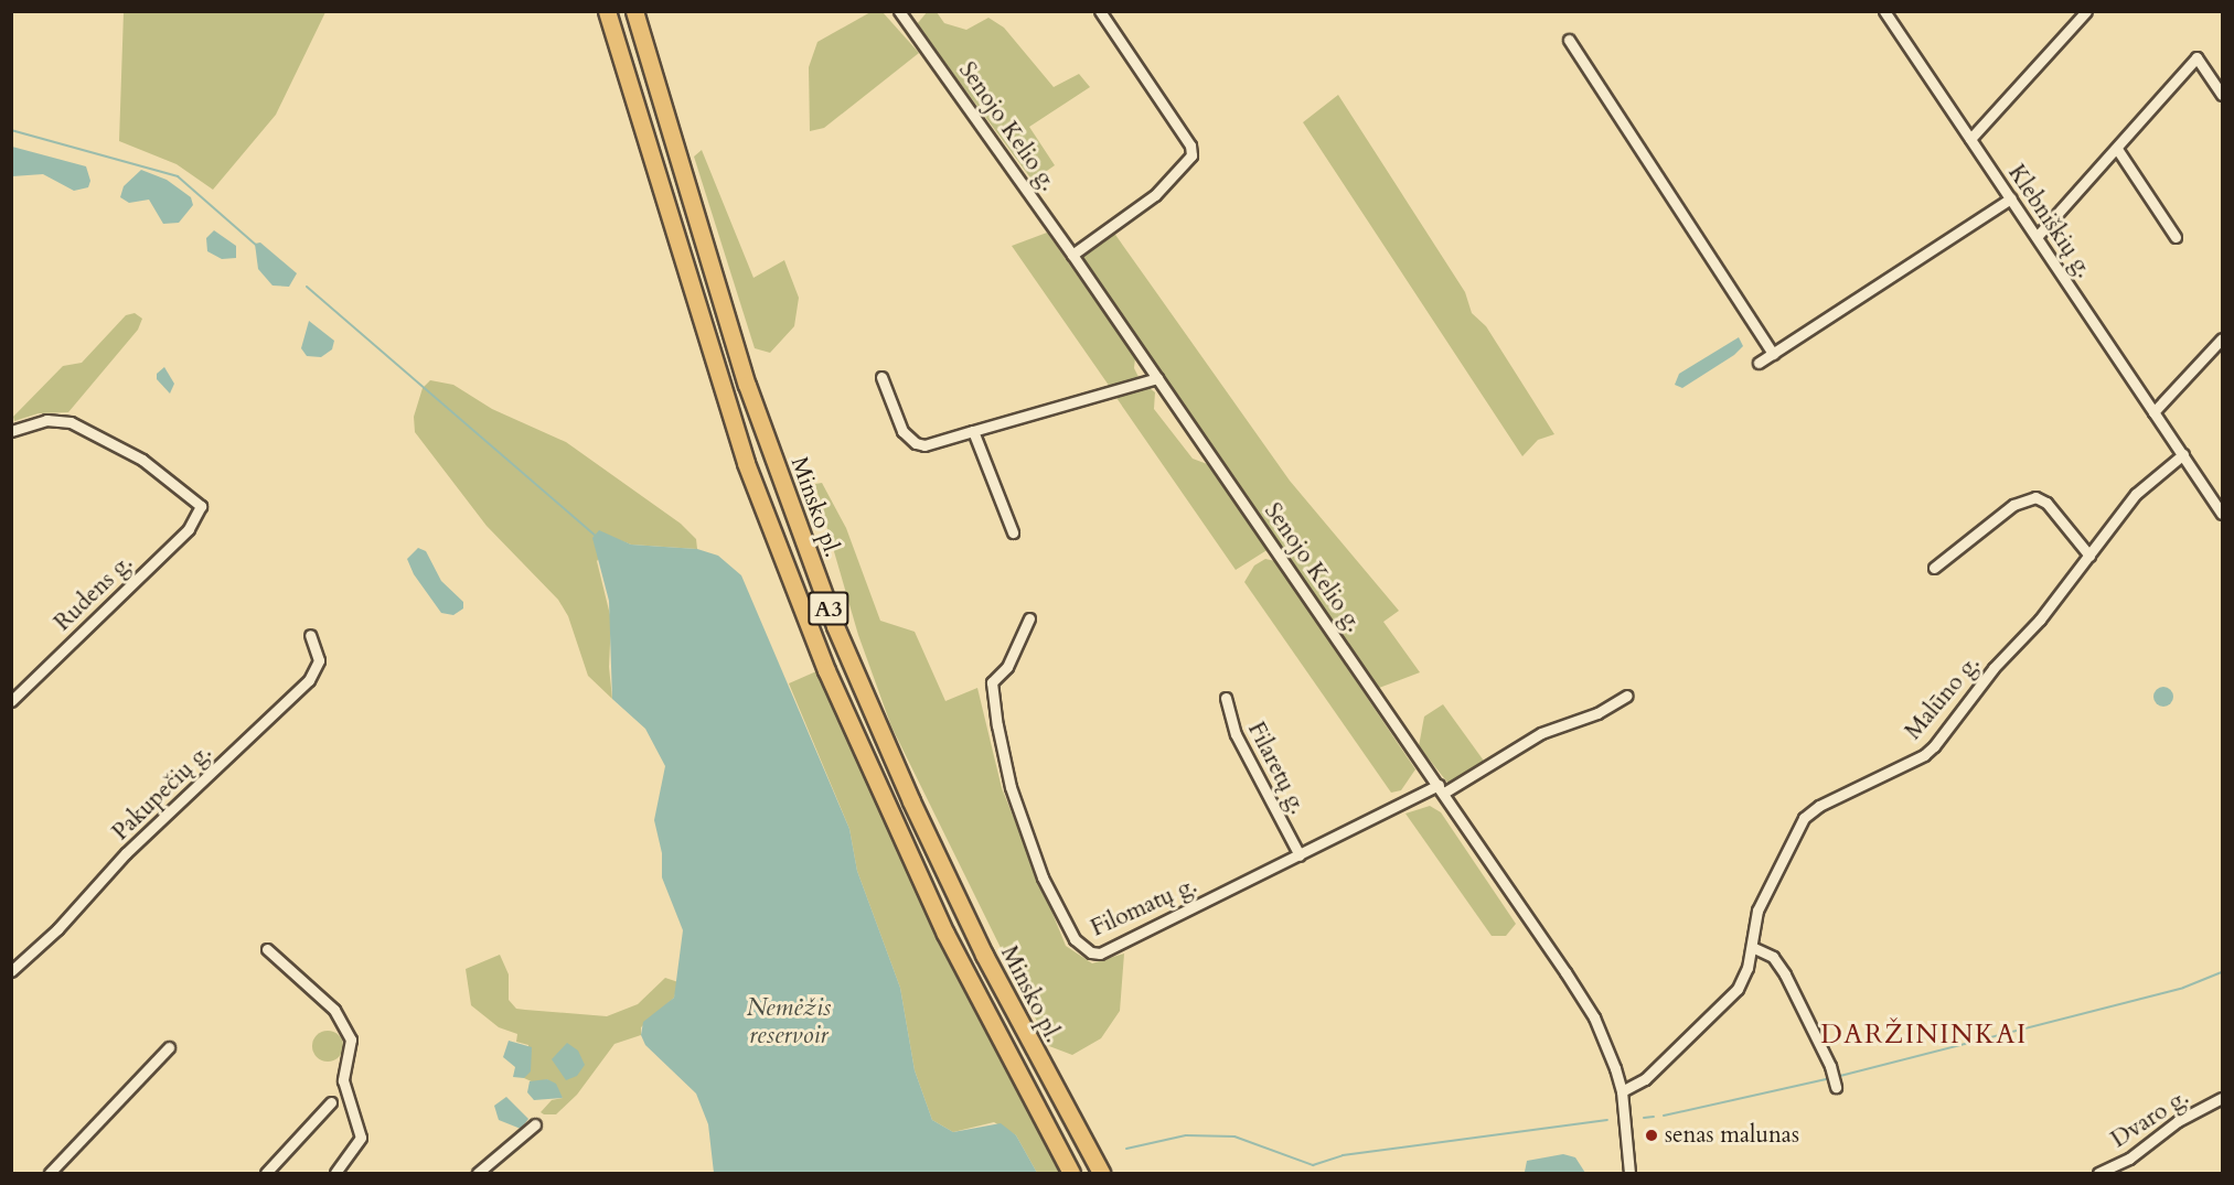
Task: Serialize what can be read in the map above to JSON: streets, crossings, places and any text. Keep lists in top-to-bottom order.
{
  "streets": {
    "highway": ["Minsko pl.", "A3"],
    "street": [
      "Senojo Kelio g.",
      "Klebniškių g.",
      "Rudens g.",
      "Malūno g.",
      "Filaretų g.",
      "Pakupečių g.",
      "Filomatų g.",
      "Dvaro g."
    ]
  },
  "crossings": [
    ["Senojo Kelio g.", "Malūno g."],
    ["Senojo Kelio g.", "Filomatų g."],
    ["Klebniškių g.", "Malūno g."],
    ["Filaretų g.", "Filomatų g."]
  ],
  "districts": ["DARŽININKAI"],
  "water": ["Nemėžis reservoir"],
  "places": ["senas malunas"]
}
